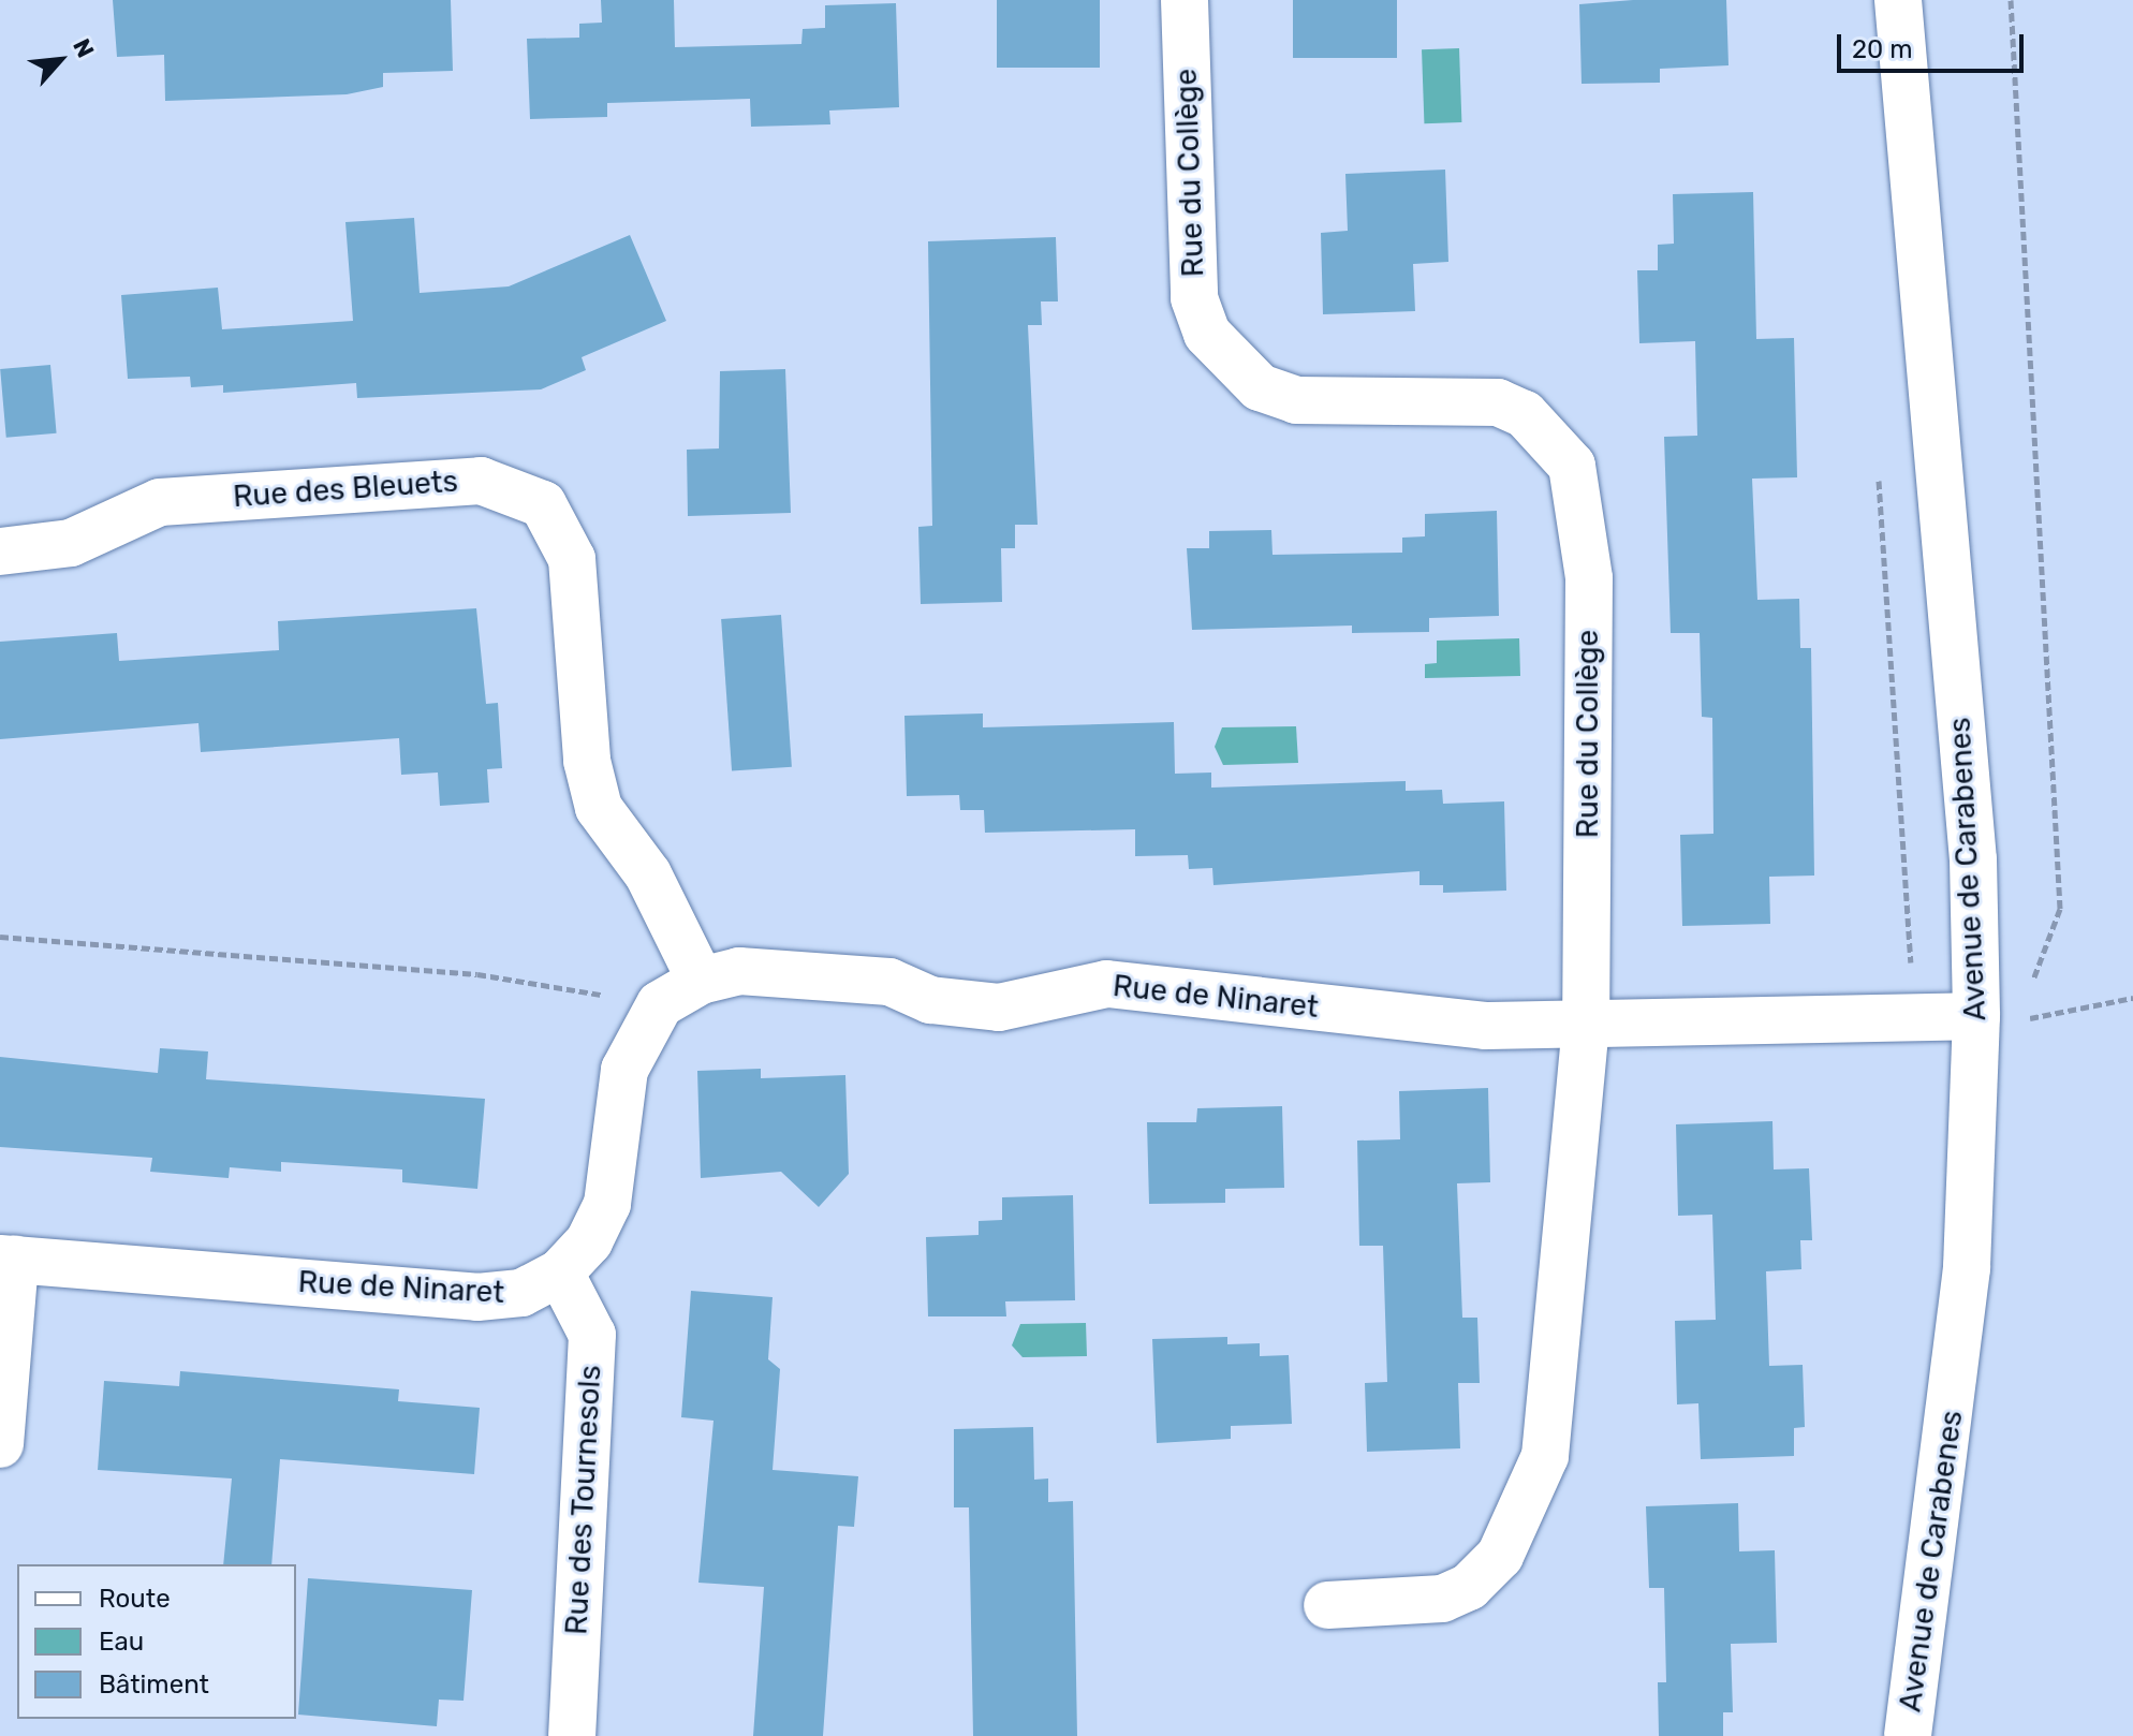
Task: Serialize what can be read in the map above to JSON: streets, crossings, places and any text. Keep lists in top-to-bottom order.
{
  "streets": {
    "street": [
      "Rue du Collège",
      "Rue des Bleuets",
      "Avenue de Carabenes",
      "Rue de Ninaret",
      "Rue des Tournesols"
    ]
  },
  "crossings": [
    ["Rue du Collège", "Rue de Ninaret"],
    ["Rue des Bleuets", "Rue de Ninaret"],
    ["Avenue de Carabenes", "Rue de Ninaret"],
    ["Rue de Ninaret", "Rue des Tournesols"]
  ],
  "legend": ["Route", "Eau", "Bâtiment"],
  "scale_bar": "20 m",
  "north": "top right"
}
